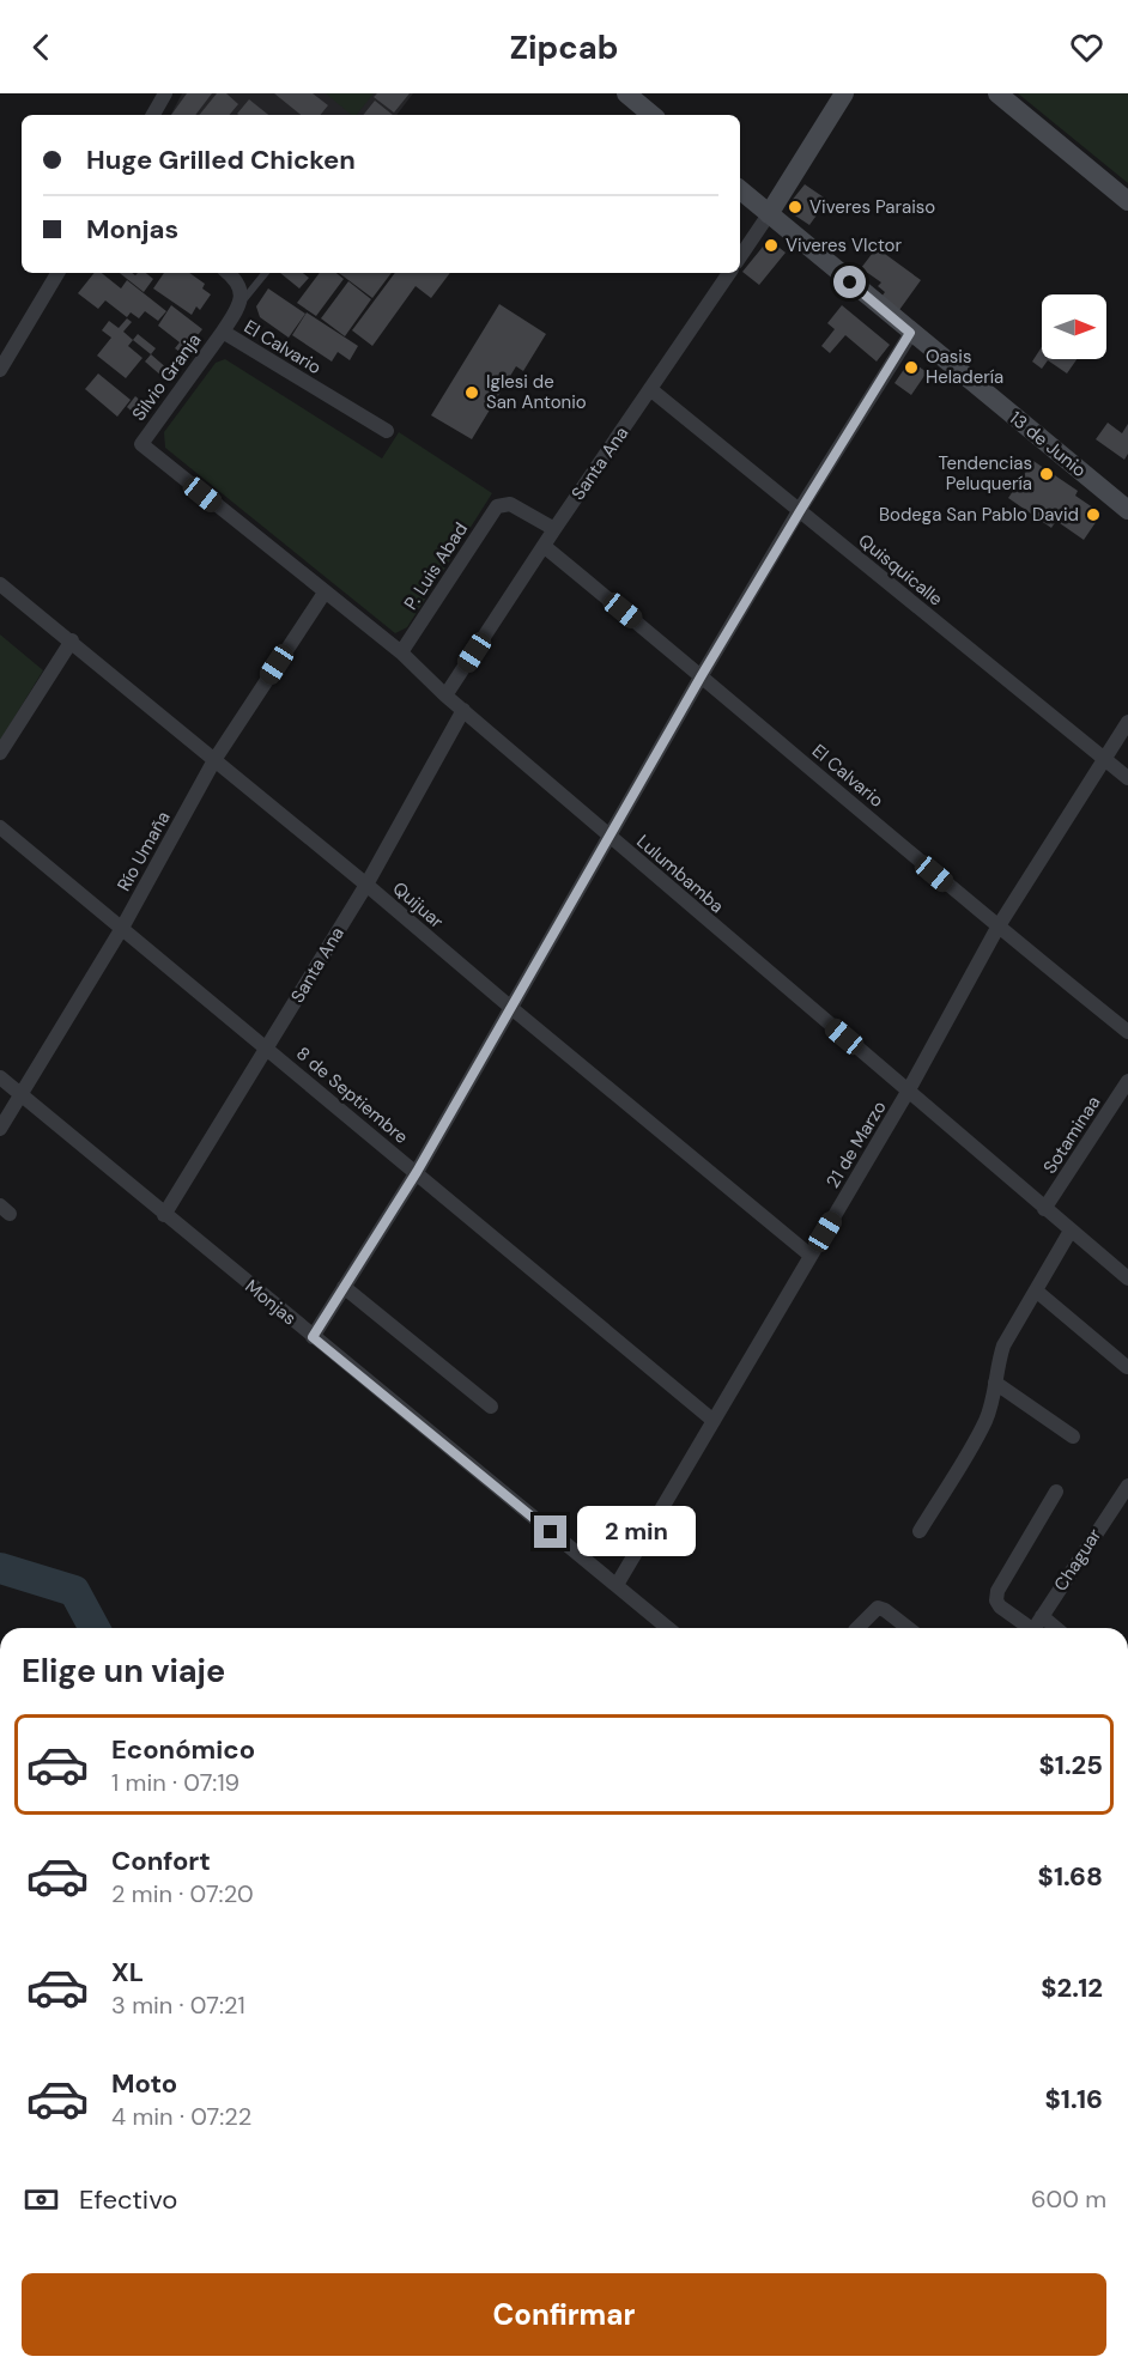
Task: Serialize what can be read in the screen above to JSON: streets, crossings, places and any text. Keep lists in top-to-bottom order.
{
  "streets": {
    "main road": ["13 de Junio"],
    "street": [
      "El Calvario",
      "Silvio Granja",
      "Santa Ana",
      "P. Luis Abad",
      "Quisquicalle",
      "Río Umaña",
      "Lulumbamba",
      "Quijuar",
      "8 de Septiembre",
      "Sotaminaa",
      "21 de Marzo",
      "Monjas",
      "Chaguar"
    ]
  },
  "crossings": [
    ["El Calvario", "Silvio Granja"],
    ["El Calvario", "Santa Ana"],
    ["El Calvario", "21 de Marzo"],
    ["Silvio Granja", "Lulumbamba"],
    ["Santa Ana", "P. Luis Abad"],
    ["Santa Ana", "Quisquicalle"],
    ["Santa Ana", "Lulumbamba"],
    ["Santa Ana", "Quijuar"],
    ["Santa Ana", "8 de Septiembre"],
    ["Santa Ana", "Monjas"],
    ["P. Luis Abad", "Lulumbamba"],
    ["Quisquicalle", "21 de Marzo"],
    ["Río Umaña", "Lulumbamba"],
    ["Río Umaña", "Quijuar"],
    ["Río Umaña", "8 de Septiembre"],
    ["Río Umaña", "Monjas"],
    ["Lulumbamba", "Sotaminaa"],
    ["Lulumbamba", "21 de Marzo"],
    ["Quijuar", "21 de Marzo"],
    ["8 de Septiembre", "21 de Marzo"],
    ["21 de Marzo", "Monjas"]
  ],
  "places": [
    "Viveres Paraiso",
    "Viveres VIctor",
    "Oasis Heladería",
    "Iglesi de San Antonio",
    "Tendencias Peluquería",
    "Bodega San Pablo David"
  ],
  "north": "right",
  "page": {
    "header": "Zipcab",
    "banner": ["Huge Grilled Chicken", "Monjas"],
    "bubble": "2 min",
    "heading": "Elige un viaje",
    "list": [
      {
        "name": "Económico",
        "note": "1 min · 07:19",
        "value": "$1.25"
      },
      {
        "name": "Confort",
        "note": "2 min · 07:20",
        "value": "$1.68"
      },
      {
        "name": "XL",
        "note": "3 min · 07:21",
        "value": "$2.12"
      },
      {
        "name": "Moto",
        "note": "4 min · 07:22",
        "value": "$1.16"
      }
    ],
    "pay": ["Efectivo", "600 m"],
    "buttons": "Confirmar"
  }
}
